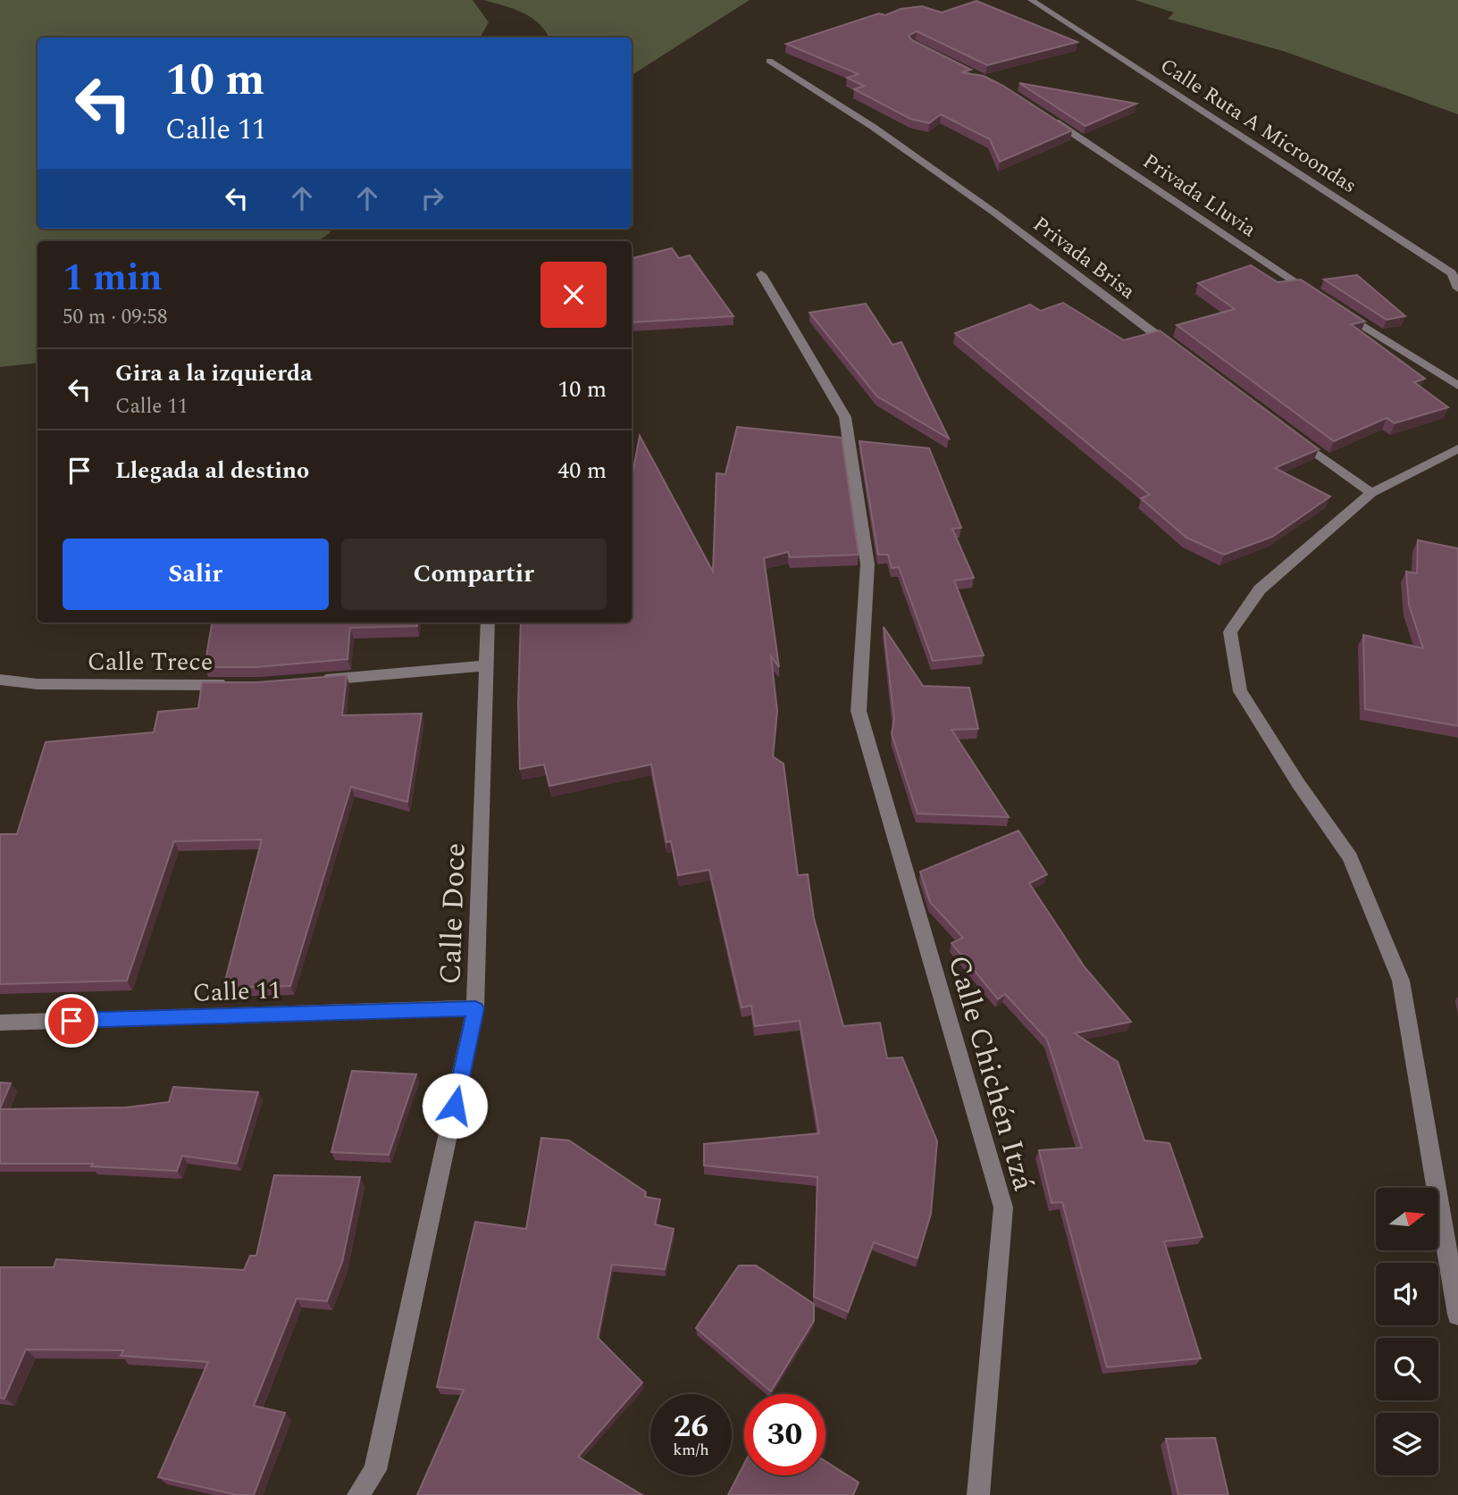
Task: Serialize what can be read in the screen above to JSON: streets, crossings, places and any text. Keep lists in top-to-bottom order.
{
  "streets": {
    "street": [
      "Calle Ruta A Microondas",
      "Privada Lluvia",
      "Privada Brisa",
      "Calle Trece",
      "Calle Doce",
      "Calle 11",
      "Calle Chichén Itzá"
    ]
  },
  "crossings": [
    ["Calle Doce", "Calle 11"]
  ],
  "north": "right",
  "page": {
    "turn": ["10 m", "Calle 11"],
    "heading": ["1 min", "50 m · 09:58"],
    "list": [
      {
        "name": "Gira a la izquierda",
        "note": "Calle 11",
        "value": "10 m"
      },
      {
        "name": "Llegada al destino",
        "value": "40 m"
      }
    ],
    "buttons": ["Salir", "Compartir"],
    "speed": "26 km/h",
    "limit": "30"
  }
}
